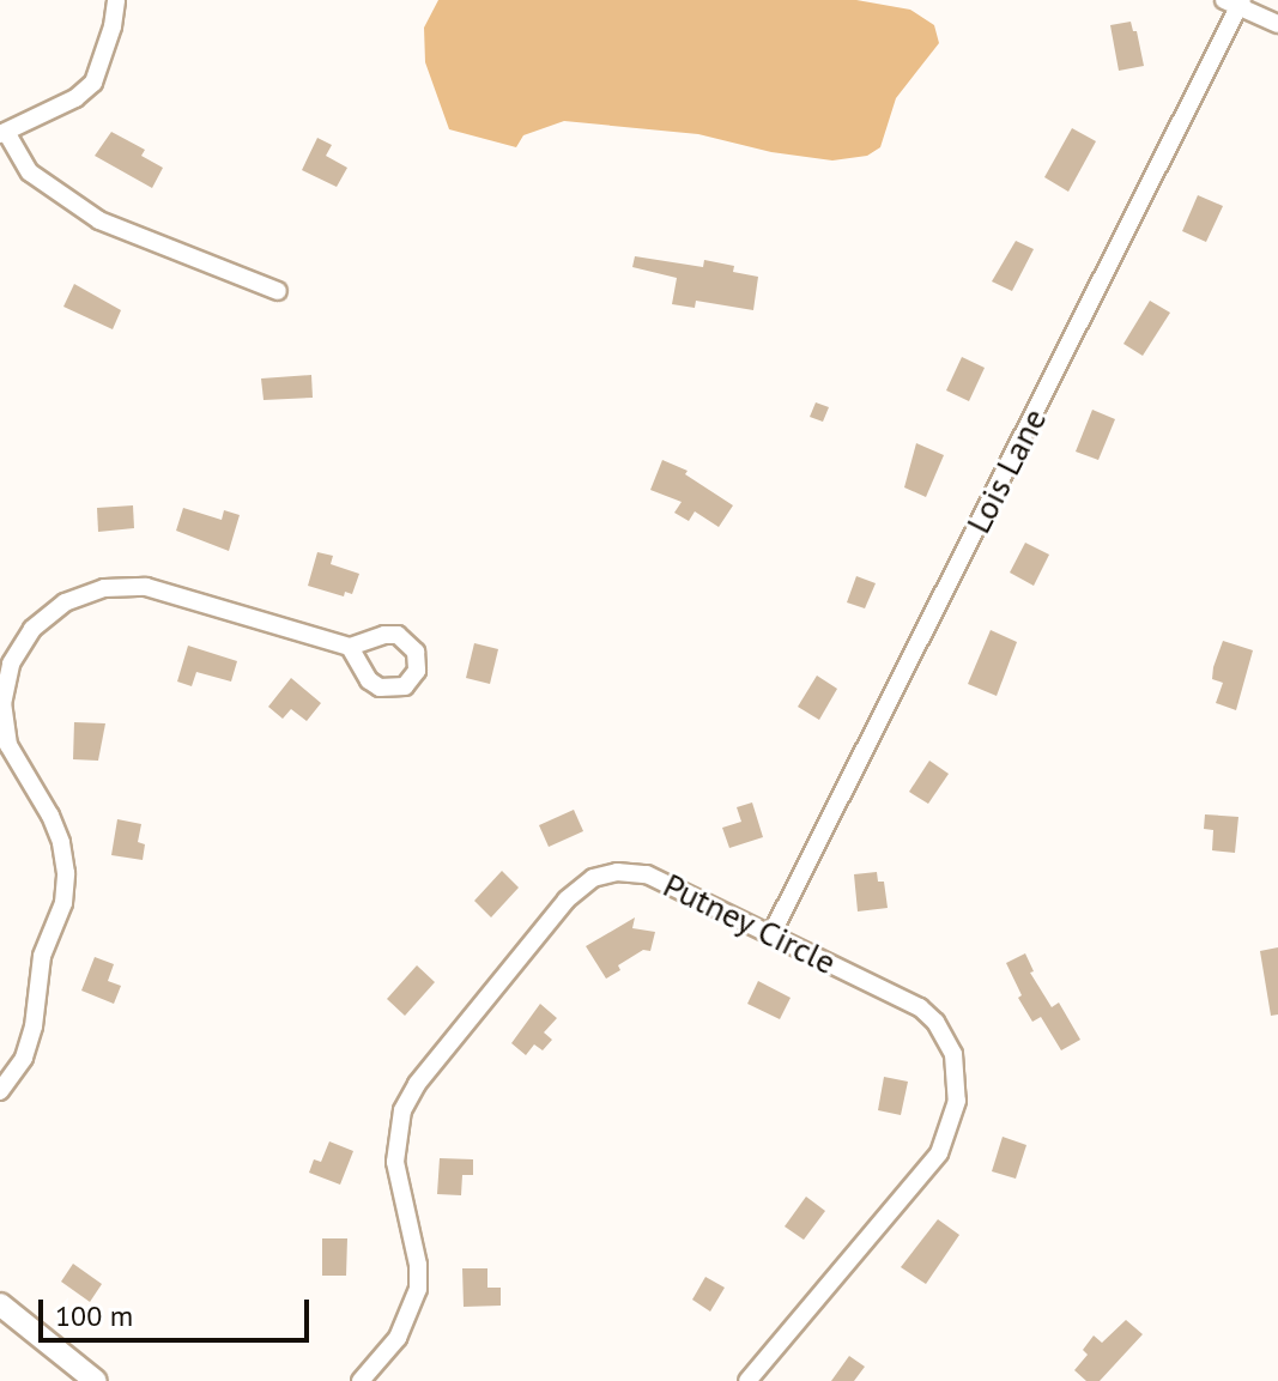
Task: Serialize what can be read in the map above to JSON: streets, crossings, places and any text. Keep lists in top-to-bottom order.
{
  "streets": {
    "street": ["Lois Lane", "Putney Circle"]
  },
  "crossings": [
    ["Lois Lane", "Putney Circle"]
  ],
  "scale_bar": "100 m"
}
